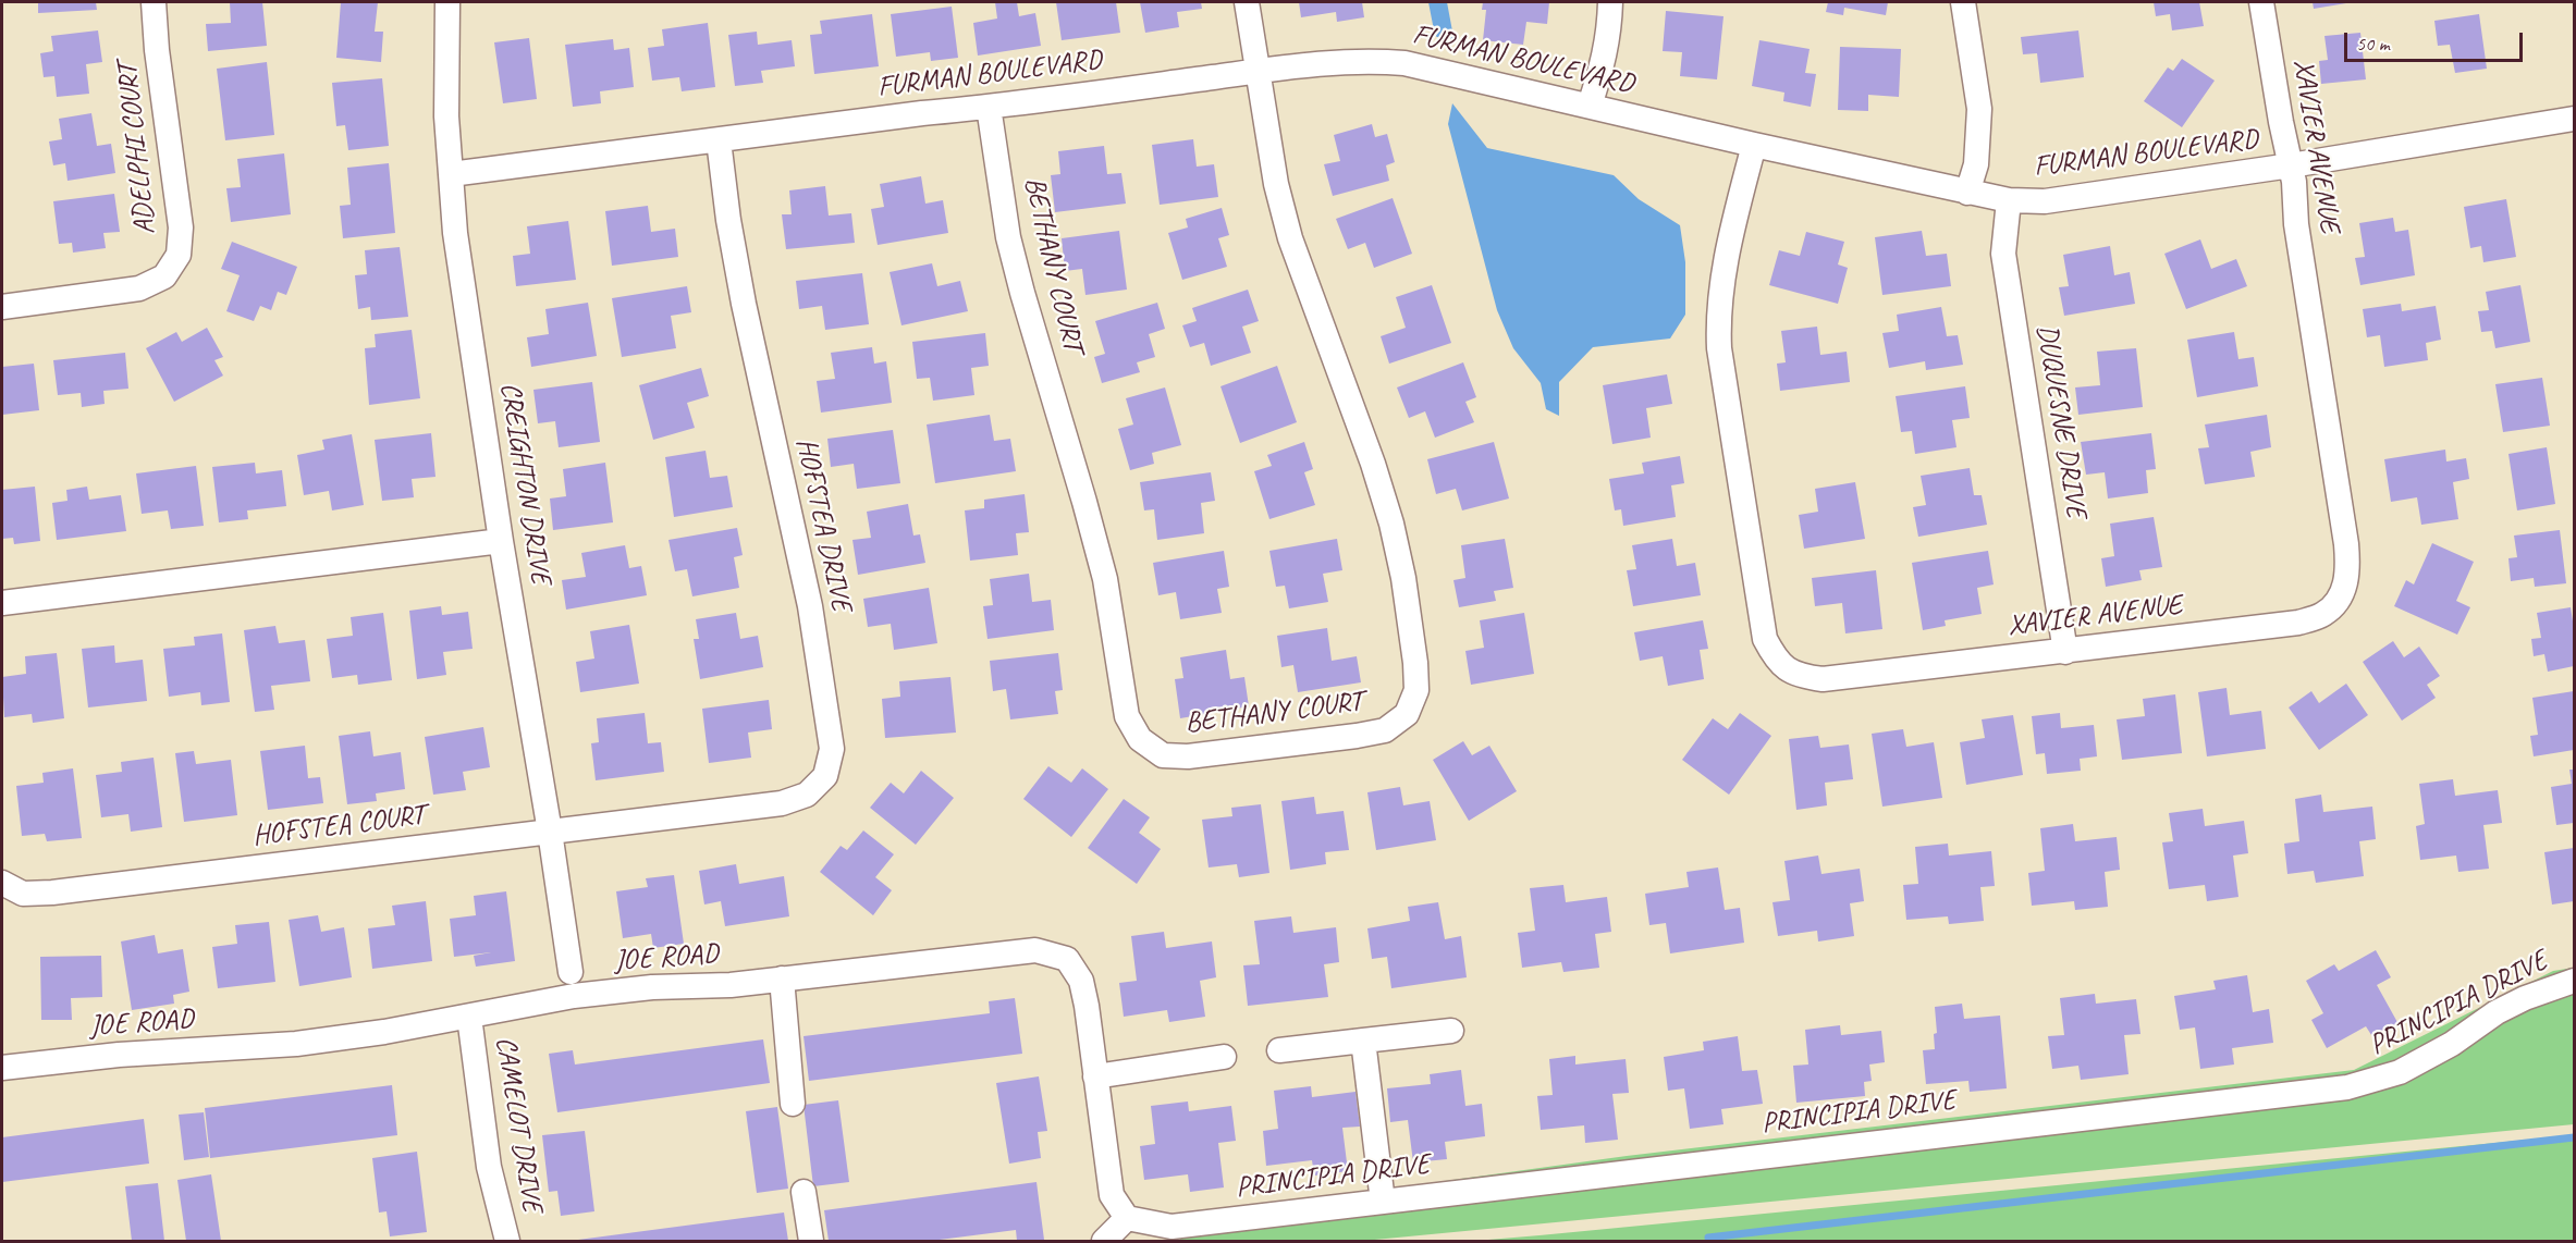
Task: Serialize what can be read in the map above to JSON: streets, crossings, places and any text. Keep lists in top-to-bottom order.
{
  "streets": {
    "street": [
      "FURMAN BOULEVARD",
      "XAVIER AVENUE",
      "ADELPHI COURT",
      "BETHANY COURT",
      "DUQUESNE DRIVE",
      "CREIGHTON DRIVE",
      "HOFSTEA DRIVE",
      "HOFSTEA COURT",
      "JOE ROAD",
      "PRINCIPIA DRIVE",
      "CAMELOT DRIVE"
    ]
  },
  "crossings": [
    ["FURMAN BOULEVARD", "XAVIER AVENUE"],
    ["FURMAN BOULEVARD", "BETHANY COURT"],
    ["FURMAN BOULEVARD", "DUQUESNE DRIVE"],
    ["FURMAN BOULEVARD", "CREIGHTON DRIVE"],
    ["FURMAN BOULEVARD", "HOFSTEA DRIVE"],
    ["XAVIER AVENUE", "DUQUESNE DRIVE"],
    ["CREIGHTON DRIVE", "HOFSTEA COURT"],
    ["HOFSTEA DRIVE", "HOFSTEA COURT"],
    ["JOE ROAD", "PRINCIPIA DRIVE"],
    ["JOE ROAD", "CAMELOT DRIVE"]
  ],
  "scale_bar": "50 m"
}
